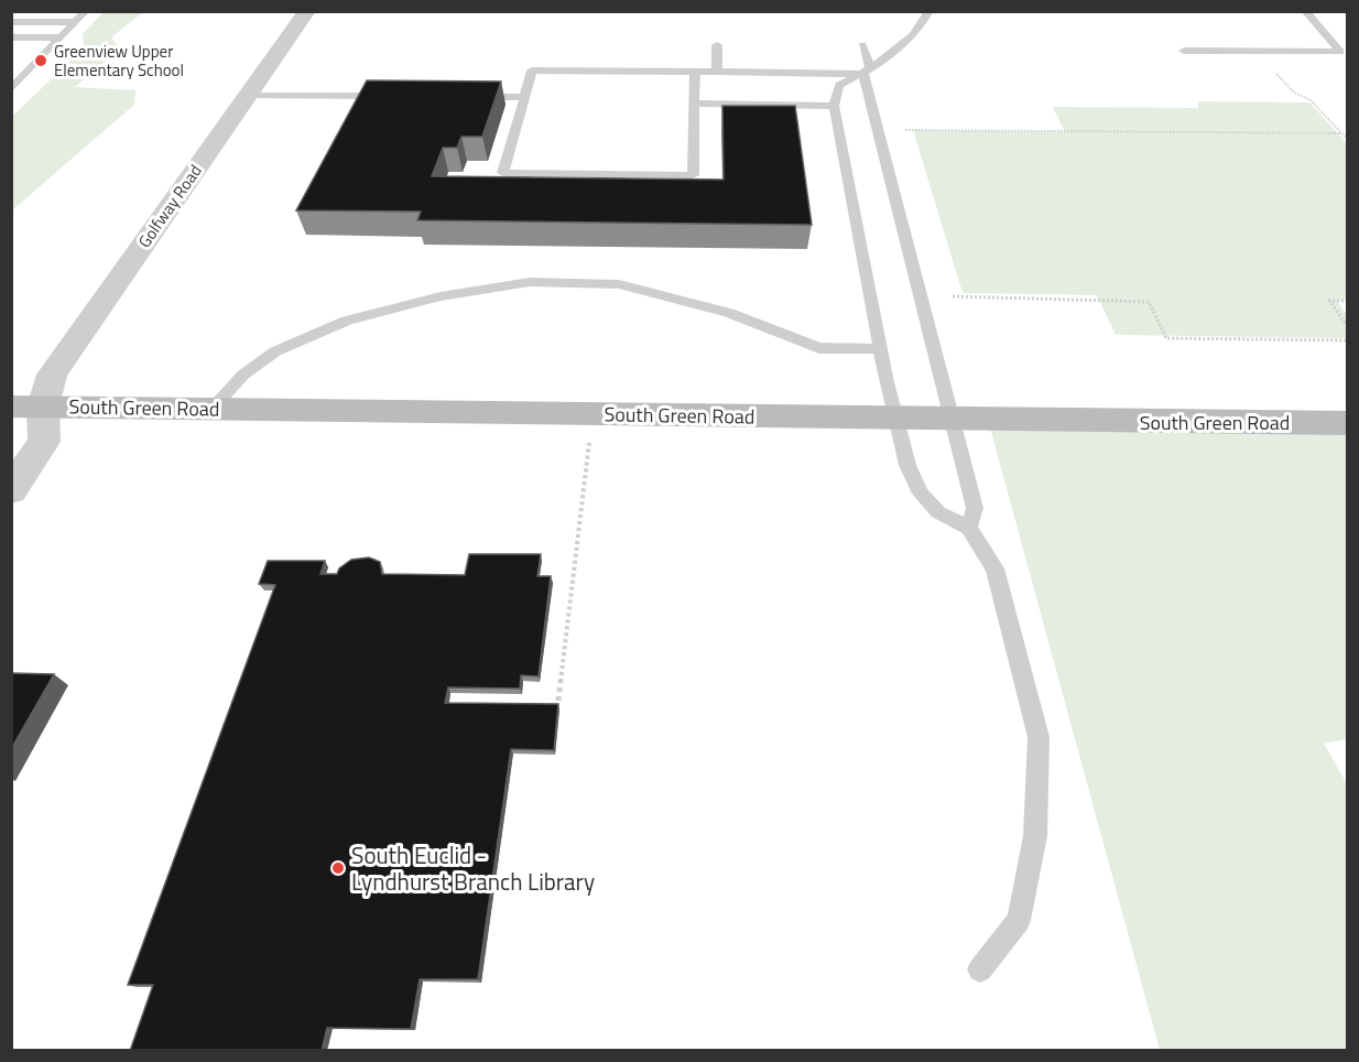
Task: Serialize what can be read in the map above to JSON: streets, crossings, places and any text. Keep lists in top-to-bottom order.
{
  "streets": {
    "main road": ["South Green Road"],
    "street": ["Golfway Road"]
  },
  "crossings": [
    ["Golfway Road", "South Green Road"]
  ],
  "places": ["Greenview Upper Elementary School", "South Euclid - Lyndhurst Branch Library"]
}
